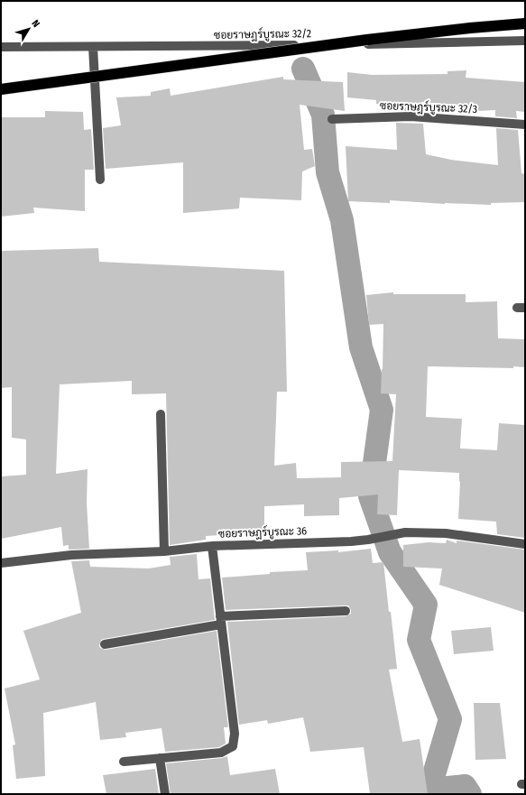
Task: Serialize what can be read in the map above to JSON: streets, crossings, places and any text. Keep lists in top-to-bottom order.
{
  "streets": {
    "street": ["ซอยราษฎร์บูรณะ 32/2", "ซอยราษฎร์บูรณะ 32/3", "ซอยราษฎร์บูรณะ 36"]
  },
  "north": "top right"
}
